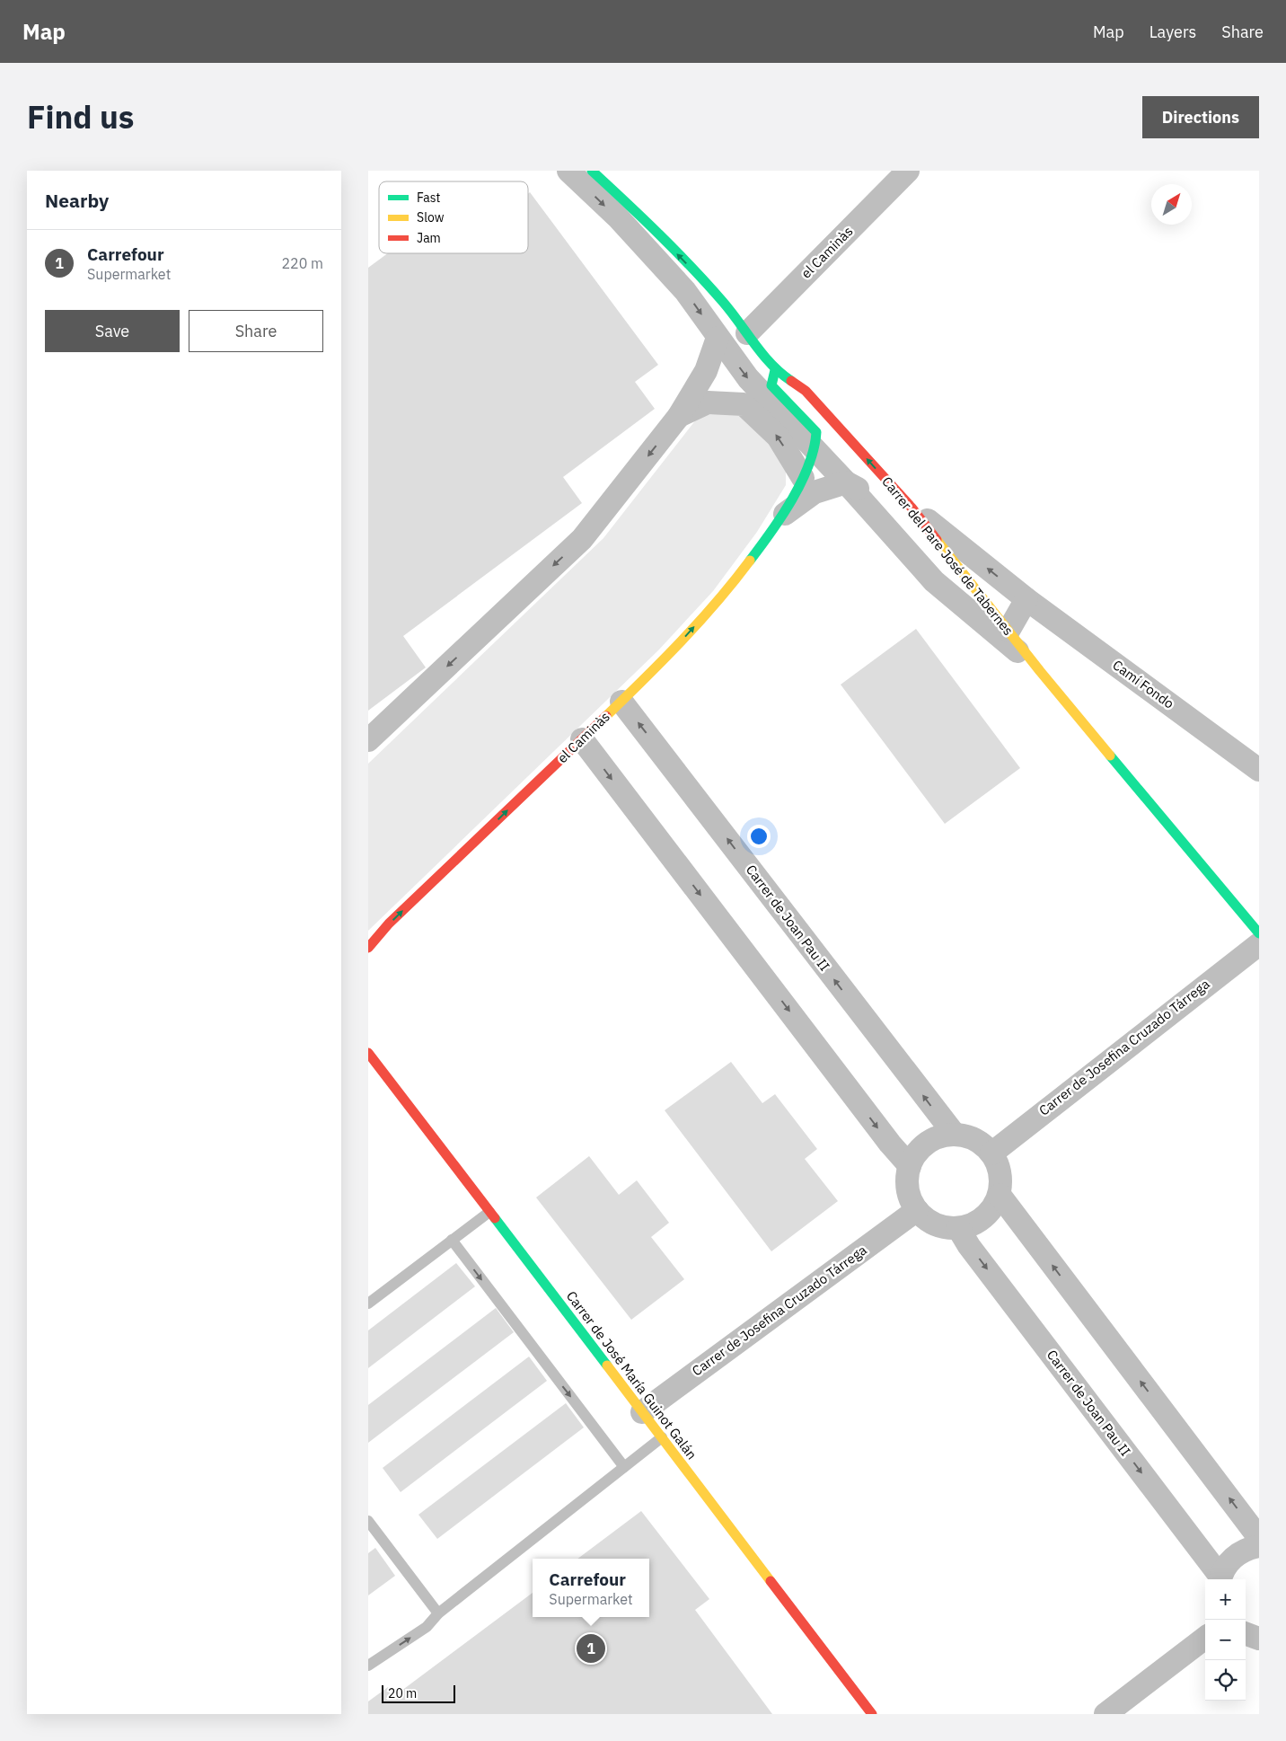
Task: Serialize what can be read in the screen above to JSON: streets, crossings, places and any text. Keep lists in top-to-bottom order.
{
  "streets": {
    "street": [
      "el Caminàs",
      "Carrer del Pare José de Tabernes",
      "Camí Fondo",
      "Carrer de Joan Pau II",
      "Carrer de Josefina Cruzado Tárrega",
      "Carrer de José María Guinot Galán"
    ]
  },
  "crossings": [
    ["el Caminàs", "Carrer del Pare José de Tabernes"],
    ["el Caminàs", "Camí Fondo"],
    ["el Caminàs", "Carrer de Joan Pau II"],
    ["Carrer del Pare José de Tabernes", "Camí Fondo"],
    ["Carrer de Joan Pau II", "Carrer de Josefina Cruzado Tárrega"],
    ["Carrer de Josefina Cruzado Tárrega", "Carrer de José María Guinot Galán"]
  ],
  "one_way": ["el Caminàs"],
  "legend": ["Fast", "Slow", "Jam"],
  "scale_bar": "20 m",
  "north": "top right",
  "page": {
    "header": "Map",
    "nav": ["Map", "Layers", "Share"],
    "title": "Find us",
    "buttons": [
      "Directions",
      ["Save", "Share"]
    ],
    "heading": "Nearby",
    "list": [
      {
        "mark": "1",
        "name": "Carrefour",
        "note": "Supermarket",
        "value": "220 m"
      }
    ],
    "popup": ["Carrefour", "Supermarket"],
    "map_buttons": ["+", "−"],
    "pins": "1",
    "scale": "20 m"
  }
}
